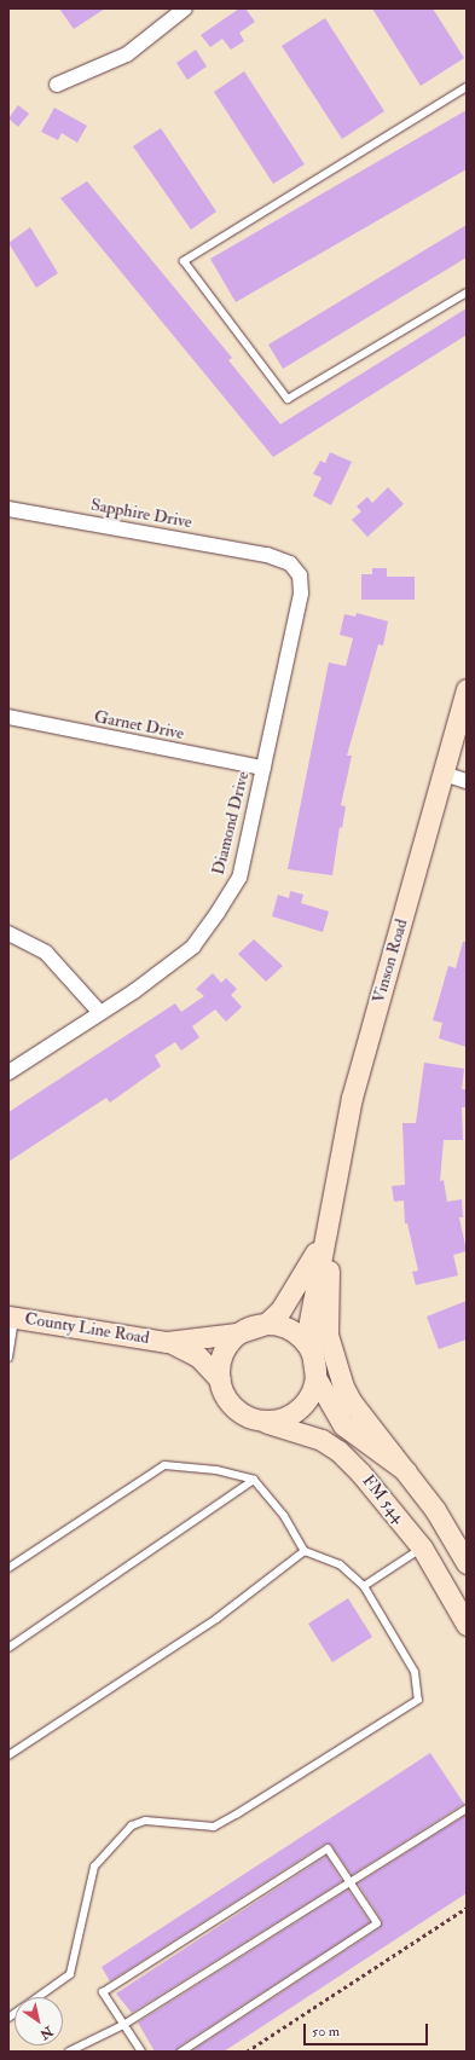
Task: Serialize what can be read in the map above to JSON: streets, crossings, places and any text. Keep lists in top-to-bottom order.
{
  "streets": {
    "main road": ["Vinson Road", "County Line Road", "FM 544"],
    "street": ["Sapphire Drive", "Garnet Drive", "Diamond Drive"]
  },
  "crossings": [
    ["Sapphire Drive", "Diamond Drive"],
    ["Garnet Drive", "Diamond Drive"],
    ["Vinson Road", "FM 544"]
  ],
  "scale_bar": "50 m",
  "north": "bottom right"
}
